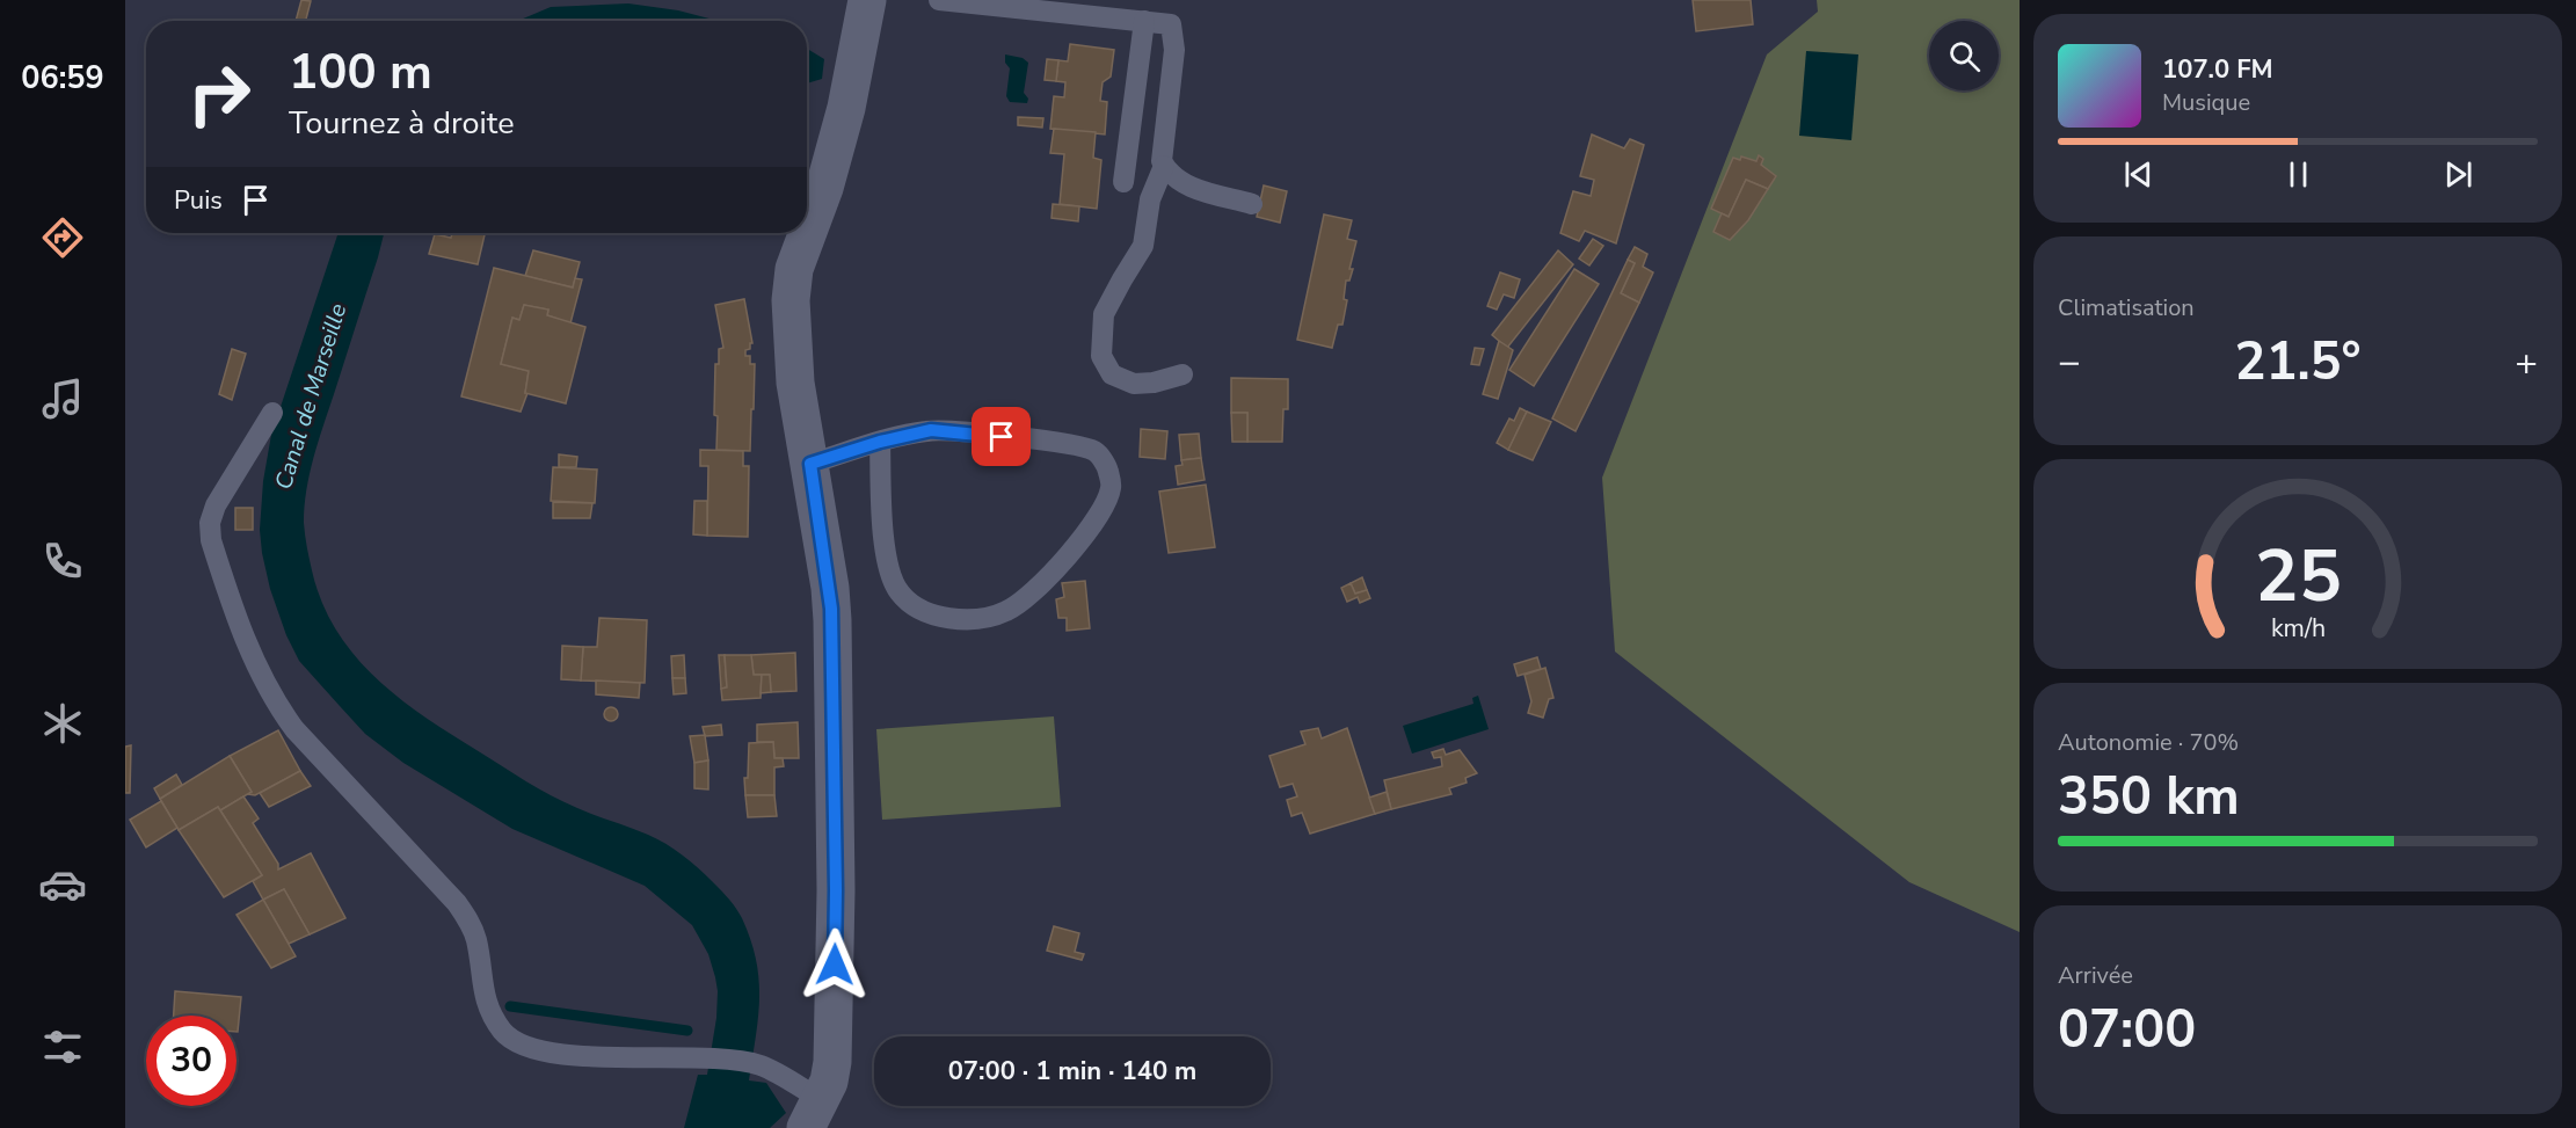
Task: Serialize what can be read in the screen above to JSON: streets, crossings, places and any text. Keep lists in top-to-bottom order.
{
  "water": ["Canal de Marseille"],
  "page": {
    "tabs": "06:59",
    "turn": ["100 m", "Tournez à droite"],
    "song": ["107.0 FM", "Musique"],
    "then": "Puis",
    "tile": [
      "Climatisation",
      ["Autonomie · 70%", "350 km"],
      ["Arrivée", "07:00"]
    ],
    "heat": ["−", "21.5°", "+"],
    "limit": "30",
    "trip": "07:00 · 1 min · 140 m",
    "gauge": ["25", "km/h"]
  }
}
